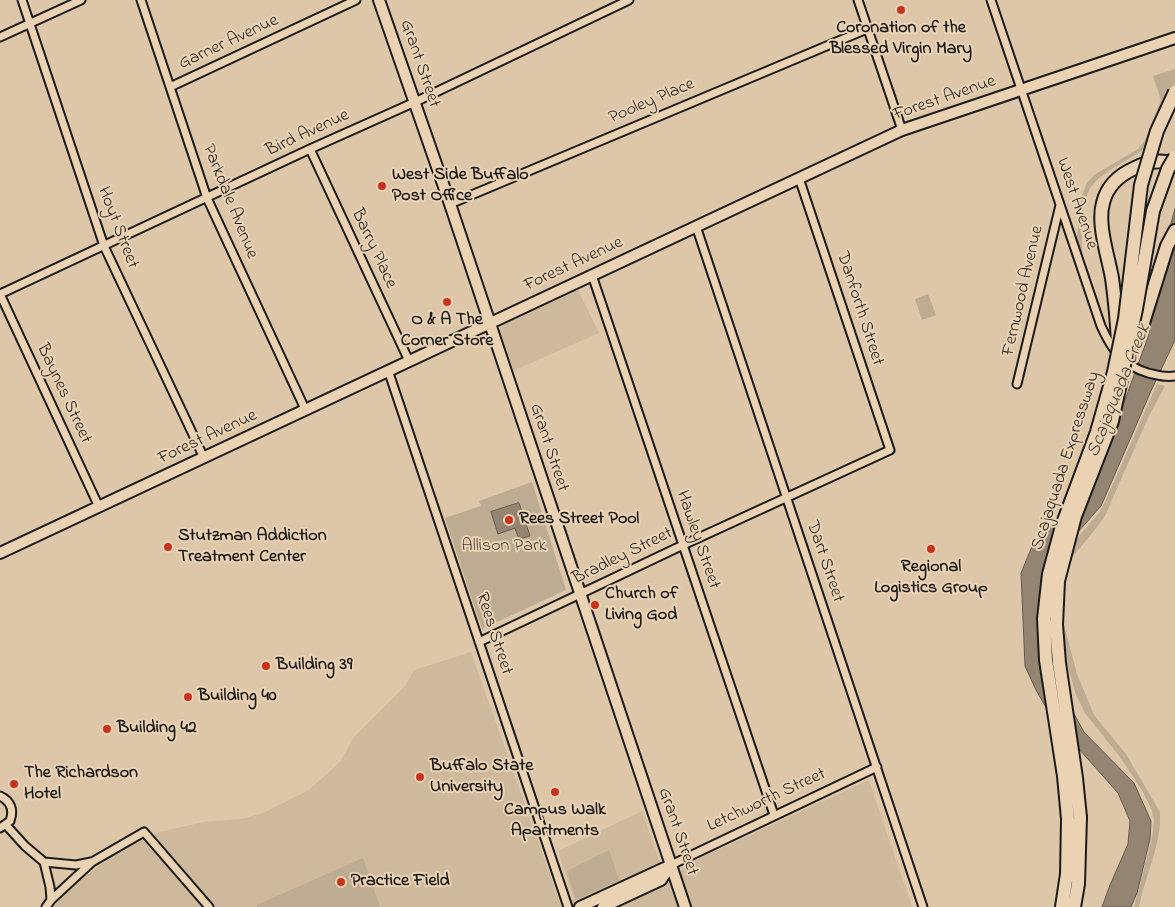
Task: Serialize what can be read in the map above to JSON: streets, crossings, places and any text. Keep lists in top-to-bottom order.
{
  "streets": {
    "highway": ["Scajaquada Expressway"],
    "street": [
      "Garner Avenue",
      "Grant Street",
      "Forest Avenue",
      "Pooley Place",
      "Bird Avenue",
      "Parkdale Avenue",
      "West Avenue",
      "Hoyt Street",
      "Barry Place",
      "Fernwood Avenue",
      "Danforth Street",
      "Baynes Street",
      "Hawley Street",
      "Bradley Street",
      "Dart Street",
      "Rees Street",
      "Letchworth Street"
    ]
  },
  "crossings": [
    ["Garner Avenue", "Parkdale Avenue"],
    ["Grant Street", "Forest Avenue"],
    ["Grant Street", "Pooley Place"],
    ["Grant Street", "Bird Avenue"],
    ["Grant Street", "Bradley Street"],
    ["Grant Street", "Letchworth Street"],
    ["Forest Avenue", "Parkdale Avenue"],
    ["Forest Avenue", "West Avenue"],
    ["Forest Avenue", "Hoyt Street"],
    ["Forest Avenue", "Barry Place"],
    ["Forest Avenue", "Danforth Street"],
    ["Forest Avenue", "Baynes Street"],
    ["Forest Avenue", "Hawley Street"],
    ["Forest Avenue", "Dart Street"],
    ["Forest Avenue", "Rees Street"],
    ["Bird Avenue", "Parkdale Avenue"],
    ["Bird Avenue", "Hoyt Street"],
    ["Bird Avenue", "Barry Place"],
    ["Bird Avenue", "Baynes Street"],
    ["West Avenue", "Fernwood Avenue"],
    ["Danforth Street", "Bradley Street"],
    ["Hawley Street", "Bradley Street"],
    ["Hawley Street", "Letchworth Street"],
    ["Bradley Street", "Dart Street"],
    ["Bradley Street", "Rees Street"],
    ["Dart Street", "Letchworth Street"]
  ],
  "water": ["Scajaquada Creek"],
  "parks": ["Allison Park"],
  "places": [
    "Coronation of the Blessed Virgin Mary",
    "West Side Buffalo Post Office",
    "O & A The Corner Store",
    "Rees Street Pool",
    "Stutzman Addiction Treatment Center",
    "Regional Logistics Group",
    "Church of Living God",
    "Building 39",
    "Building 40",
    "Building 42",
    "Buffalo State University",
    "The Richardson Hotel",
    "Campus Walk Apartments",
    "Practice Field"
  ]
}
